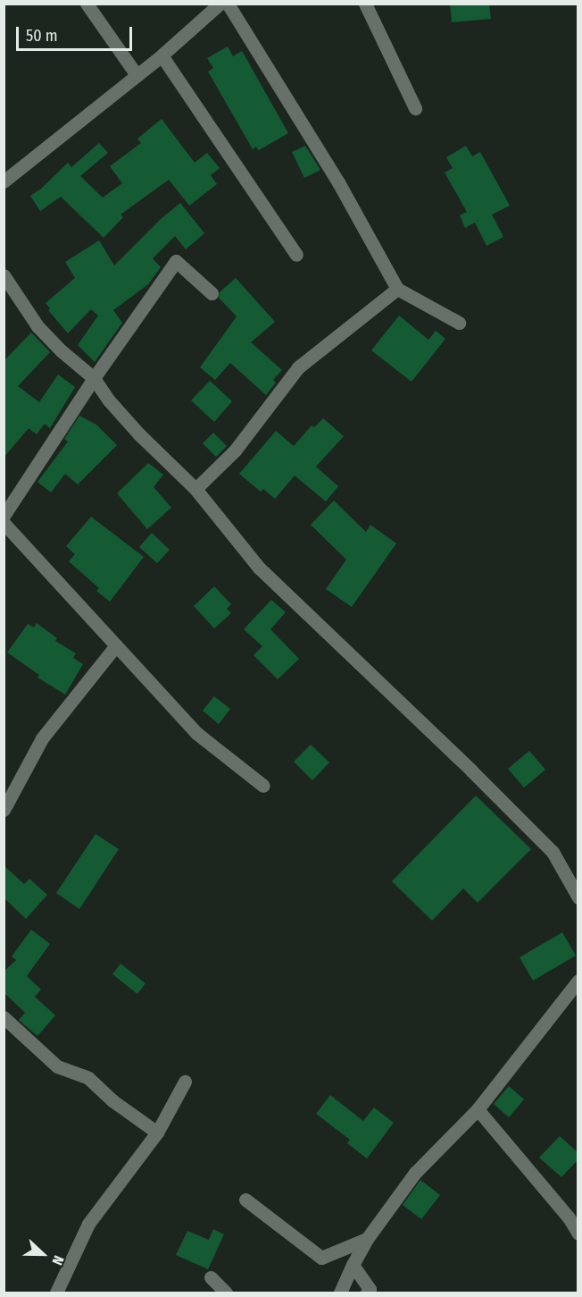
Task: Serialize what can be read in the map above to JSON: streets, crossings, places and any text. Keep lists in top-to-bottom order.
{
  "scale_bar": "50 m",
  "north": "right"
}
